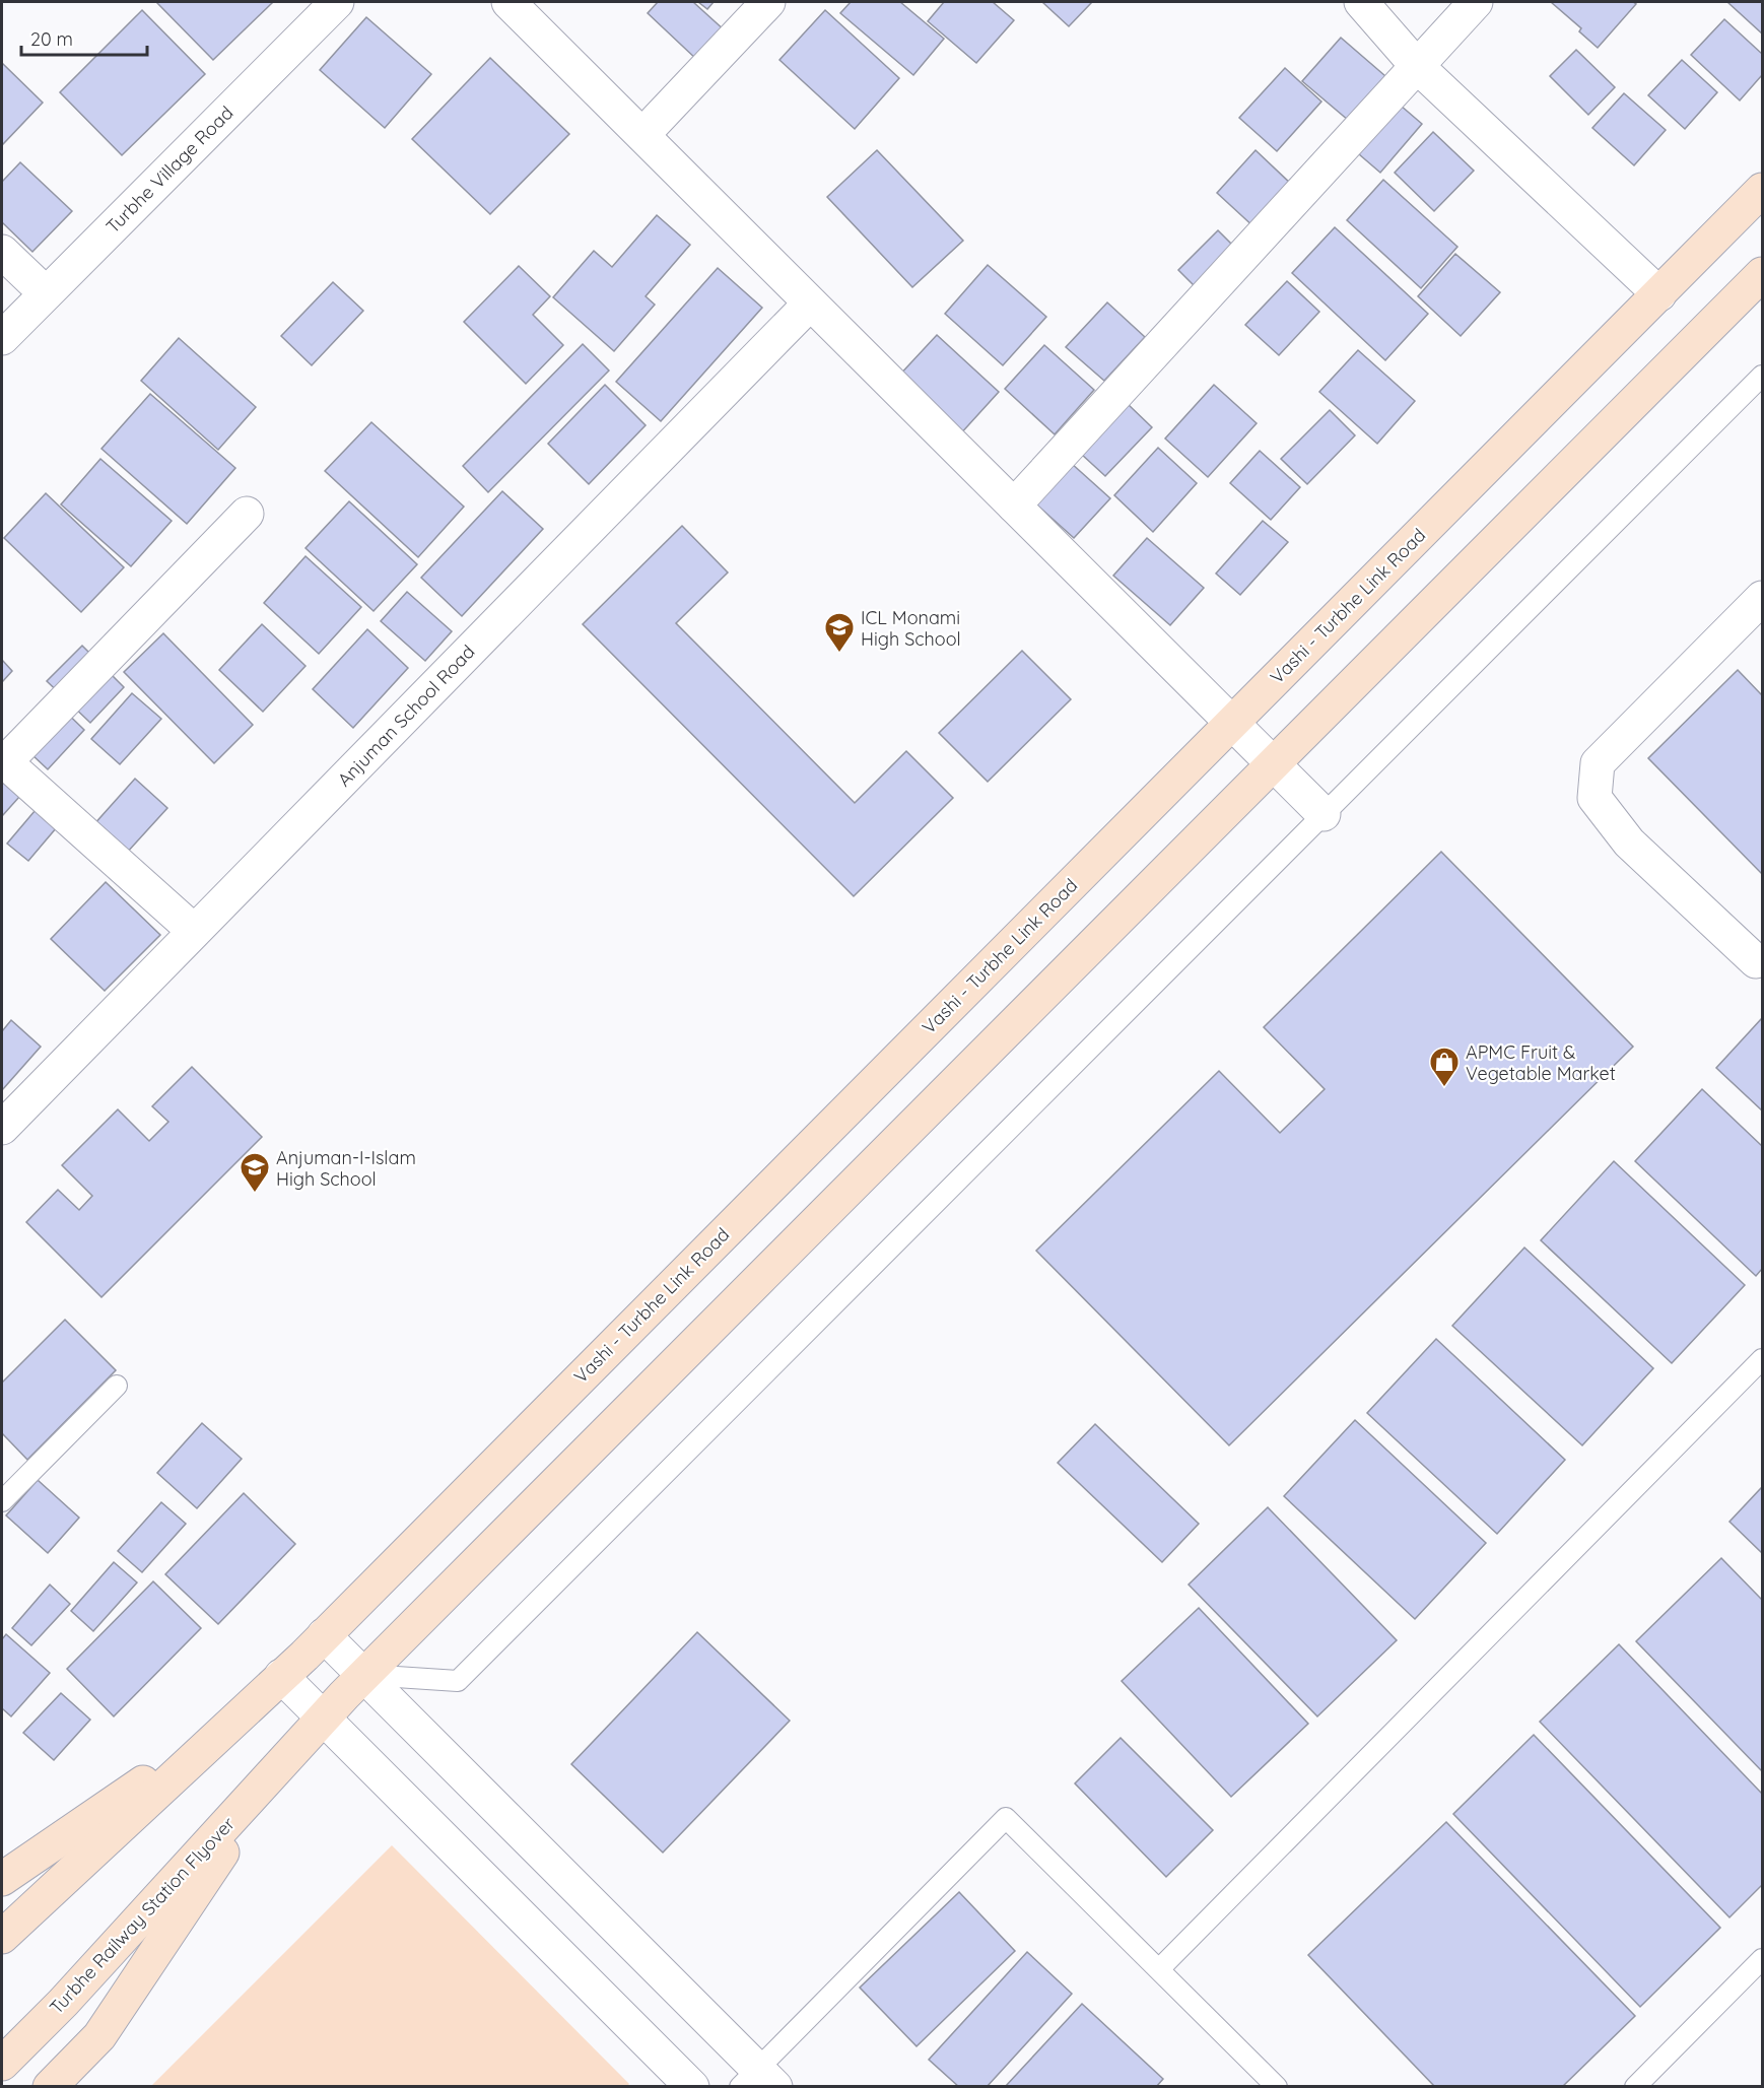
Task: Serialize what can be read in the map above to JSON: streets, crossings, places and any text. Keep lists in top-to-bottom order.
{
  "streets": {
    "main road": ["Vashi - Turbhe Link Road", "Turbhe Railway Station Flyover"],
    "street": ["Turbhe Village Road", "Anjuman School Road"]
  },
  "places": {
    "school or university": ["ICL Monami High School", "Anjuman-I-Islam High School"],
    "shop": ["APMC Fruit & Vegetable Market"]
  },
  "scale_bar": "20 m"
}
